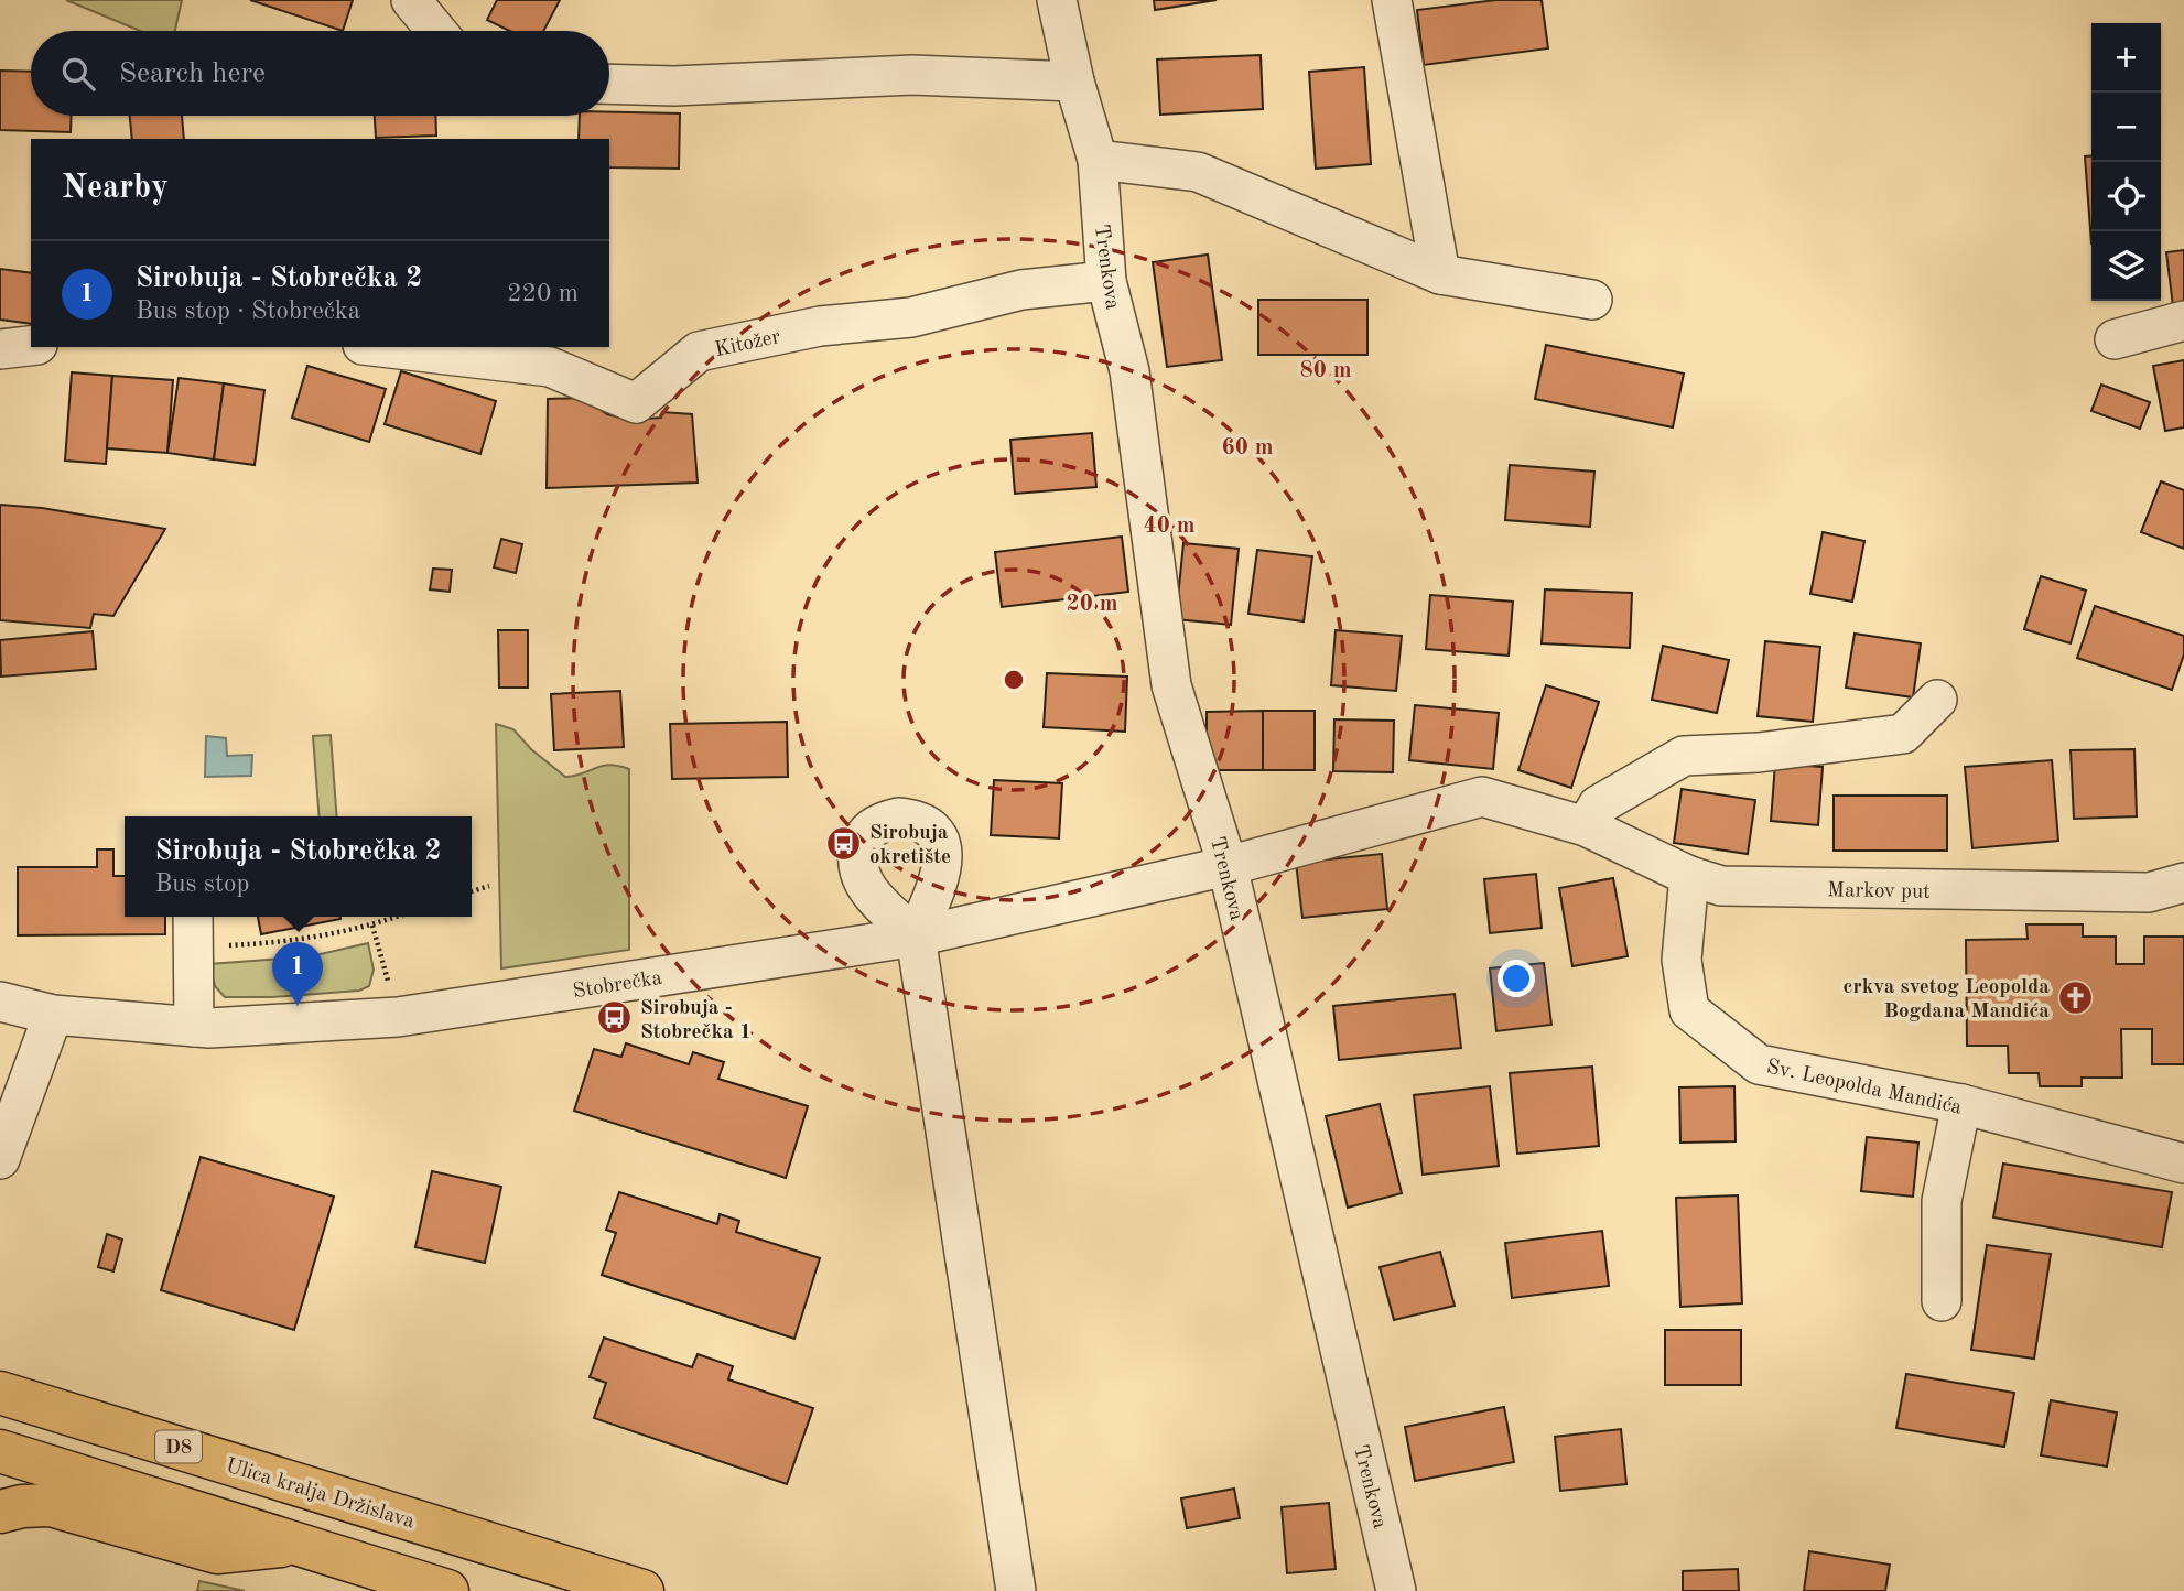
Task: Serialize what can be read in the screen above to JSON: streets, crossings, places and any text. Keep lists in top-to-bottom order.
{
  "streets": {
    "highway": ["D8", "Ulica kralja Držislava"],
    "street": [
      "Trenkova",
      "Kitožer",
      "Markov put",
      "Stobrečka",
      "Sv. Leopolda Mandića"
    ]
  },
  "crossings": [
    ["Trenkova", "Kitožer"],
    ["Trenkova", "Markov put"],
    ["Trenkova", "Stobrečka"],
    ["Markov put", "Stobrečka"],
    ["Markov put", "Sv. Leopolda Mandića"]
  ],
  "places": {
    "bus stop": ["Sirobuja okretište", "Sirobuja - Stobrečka 1"],
    "church": ["crkva svetog Leopolda Bogdana Mandića"]
  },
  "page": {
    "map_buttons": ["+", "−"],
    "search": "Search here",
    "heading": "Nearby",
    "list": [
      {
        "mark": "1",
        "name": "Sirobuja - Stobrečka 2",
        "note": "Bus stop · Stobrečka",
        "value": "220 m"
      }
    ],
    "popup": ["Sirobuja - Stobrečka 2", "Bus stop"],
    "pins": "1"
  },
  "rings": [
    "80 m",
    "60 m",
    "40 m",
    "20 m"
  ]
}
